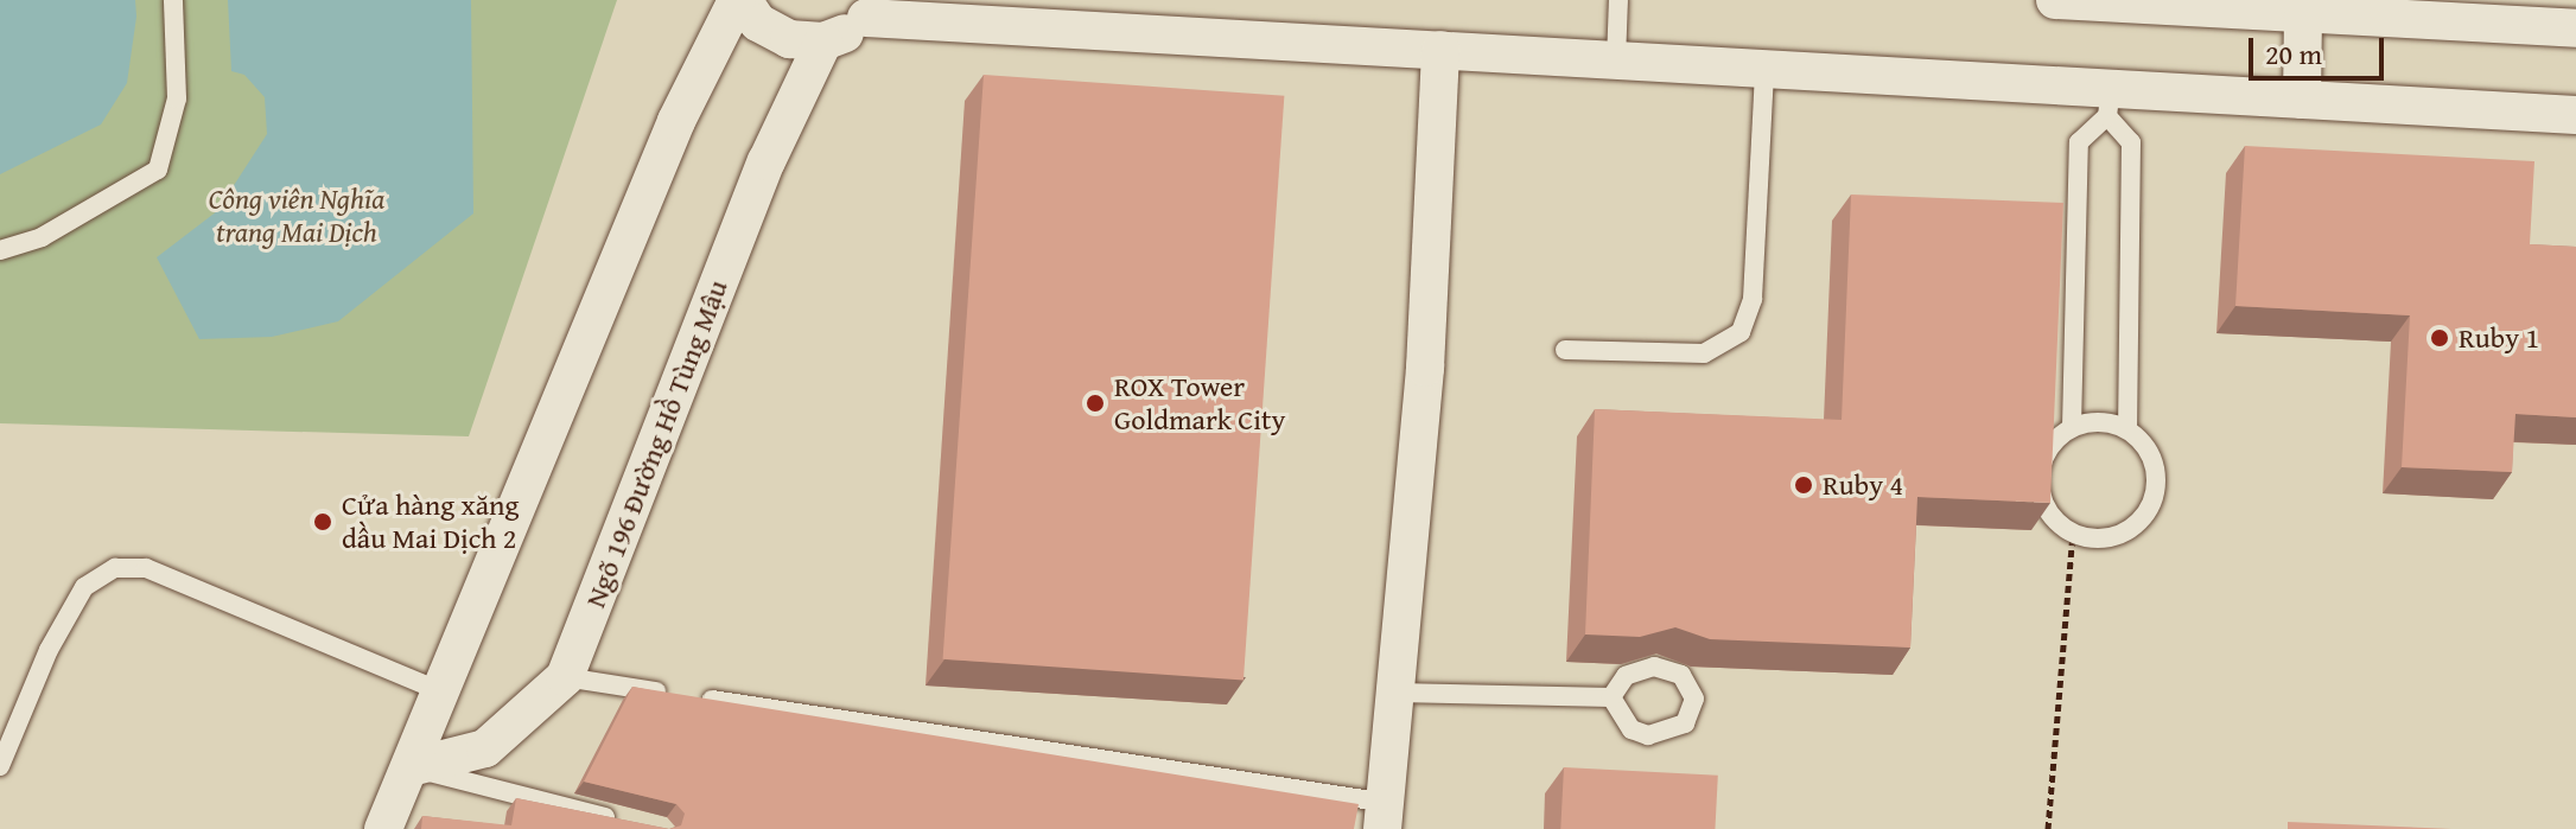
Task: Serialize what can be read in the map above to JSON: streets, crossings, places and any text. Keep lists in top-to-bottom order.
{
  "streets": {
    "street": ["Ngõ 196 Đường Hồ Tùng Mậu"]
  },
  "parks": ["Công viên Nghĩa trang Mai Dịch"],
  "places": [
    "Ruby 1",
    "ROX Tower Goldmark City",
    "Ruby 4",
    "Cửa hàng xăng dầu Mai Dịch 2"
  ],
  "scale_bar": "20 m"
}
